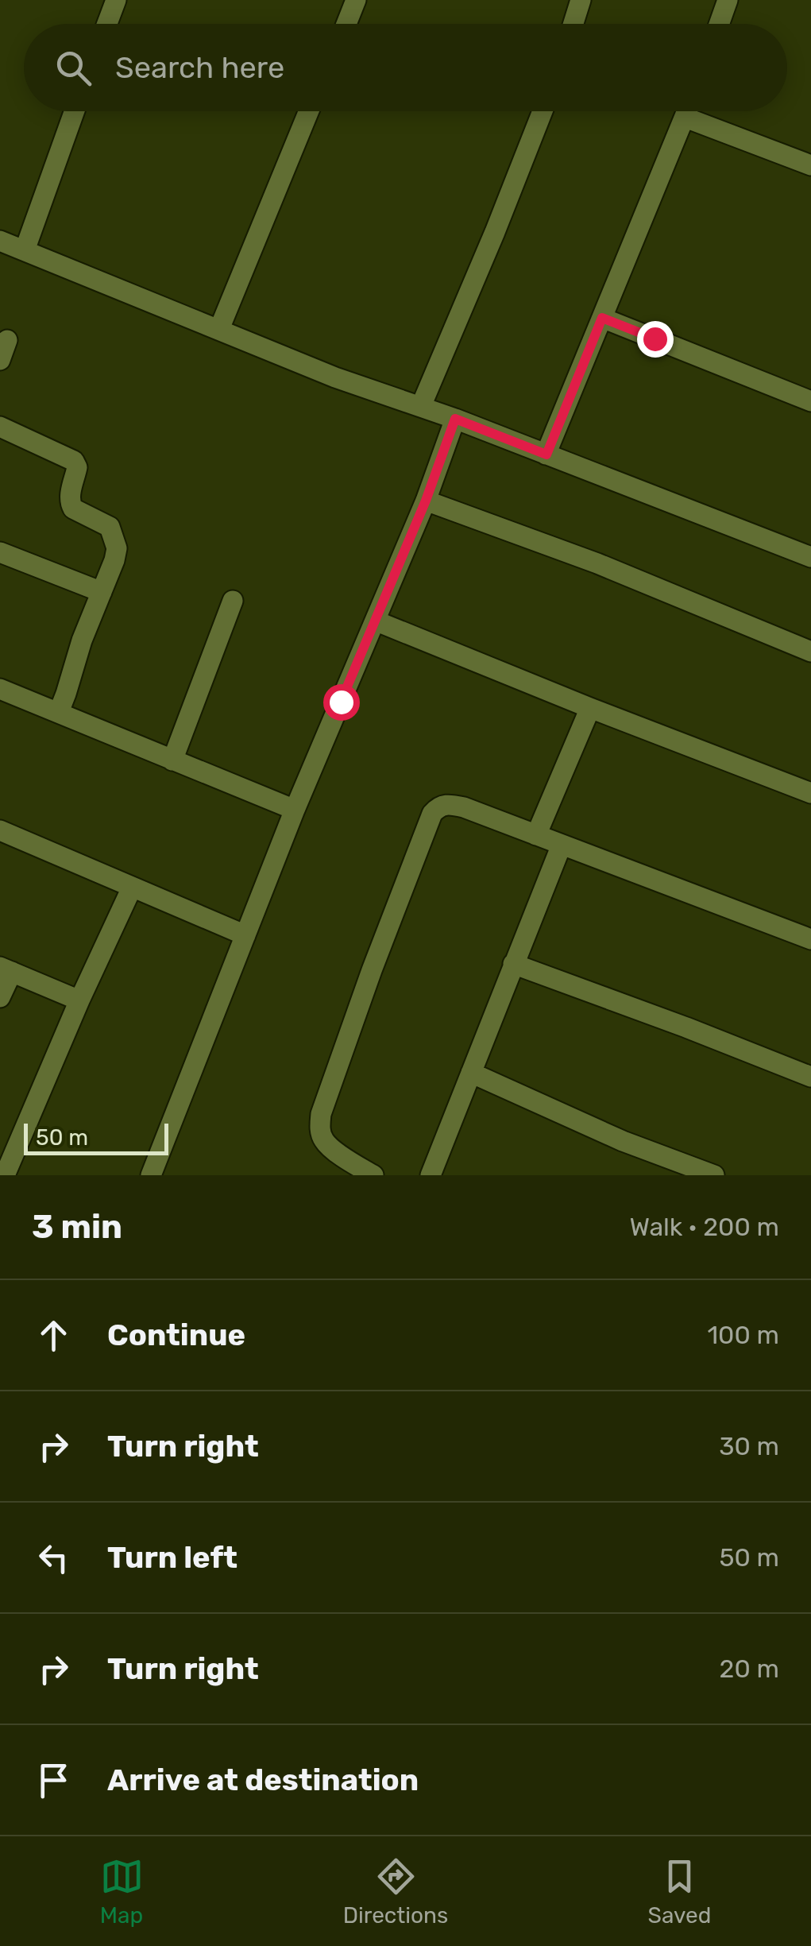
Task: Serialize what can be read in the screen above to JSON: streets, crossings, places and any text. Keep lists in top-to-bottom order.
{
  "scale_bar": "50 m",
  "page": {
    "search": "Search here",
    "scale": "50 m",
    "heading": ["3 min", "Walk · 200 m"],
    "list": [
      ["Continue", "100 m"],
      ["Turn right", "30 m"],
      ["Turn left", "50 m"],
      ["Turn right", "20 m"],
      "Arrive at destination"
    ],
    "nav": ["Map", "Directions", "Saved"]
  }
}
